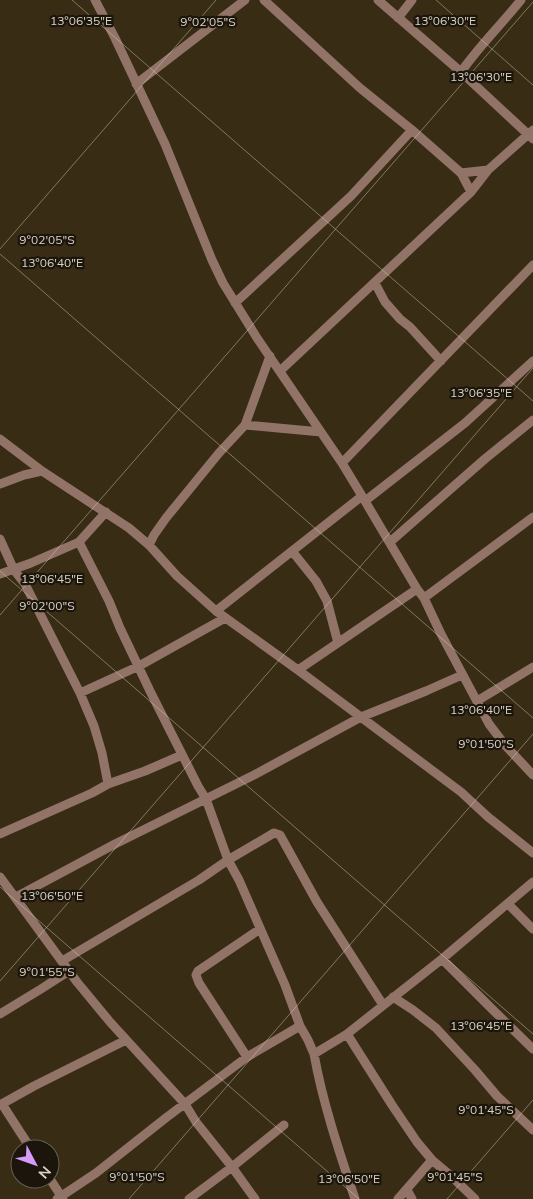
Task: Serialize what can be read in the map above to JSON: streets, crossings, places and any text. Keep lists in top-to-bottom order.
{
  "north": "bottom right",
  "coordinates": [
    "13°06'35\"E",
    "13°06'30\"E",
    "9°02'05\"S",
    "13°06'40\"E",
    "13°06'45\"E",
    "9°02'00\"S",
    "9°01'50\"S",
    "13°06'50\"E",
    "9°01'55\"S",
    "9°01'45\"S"
  ]
}
